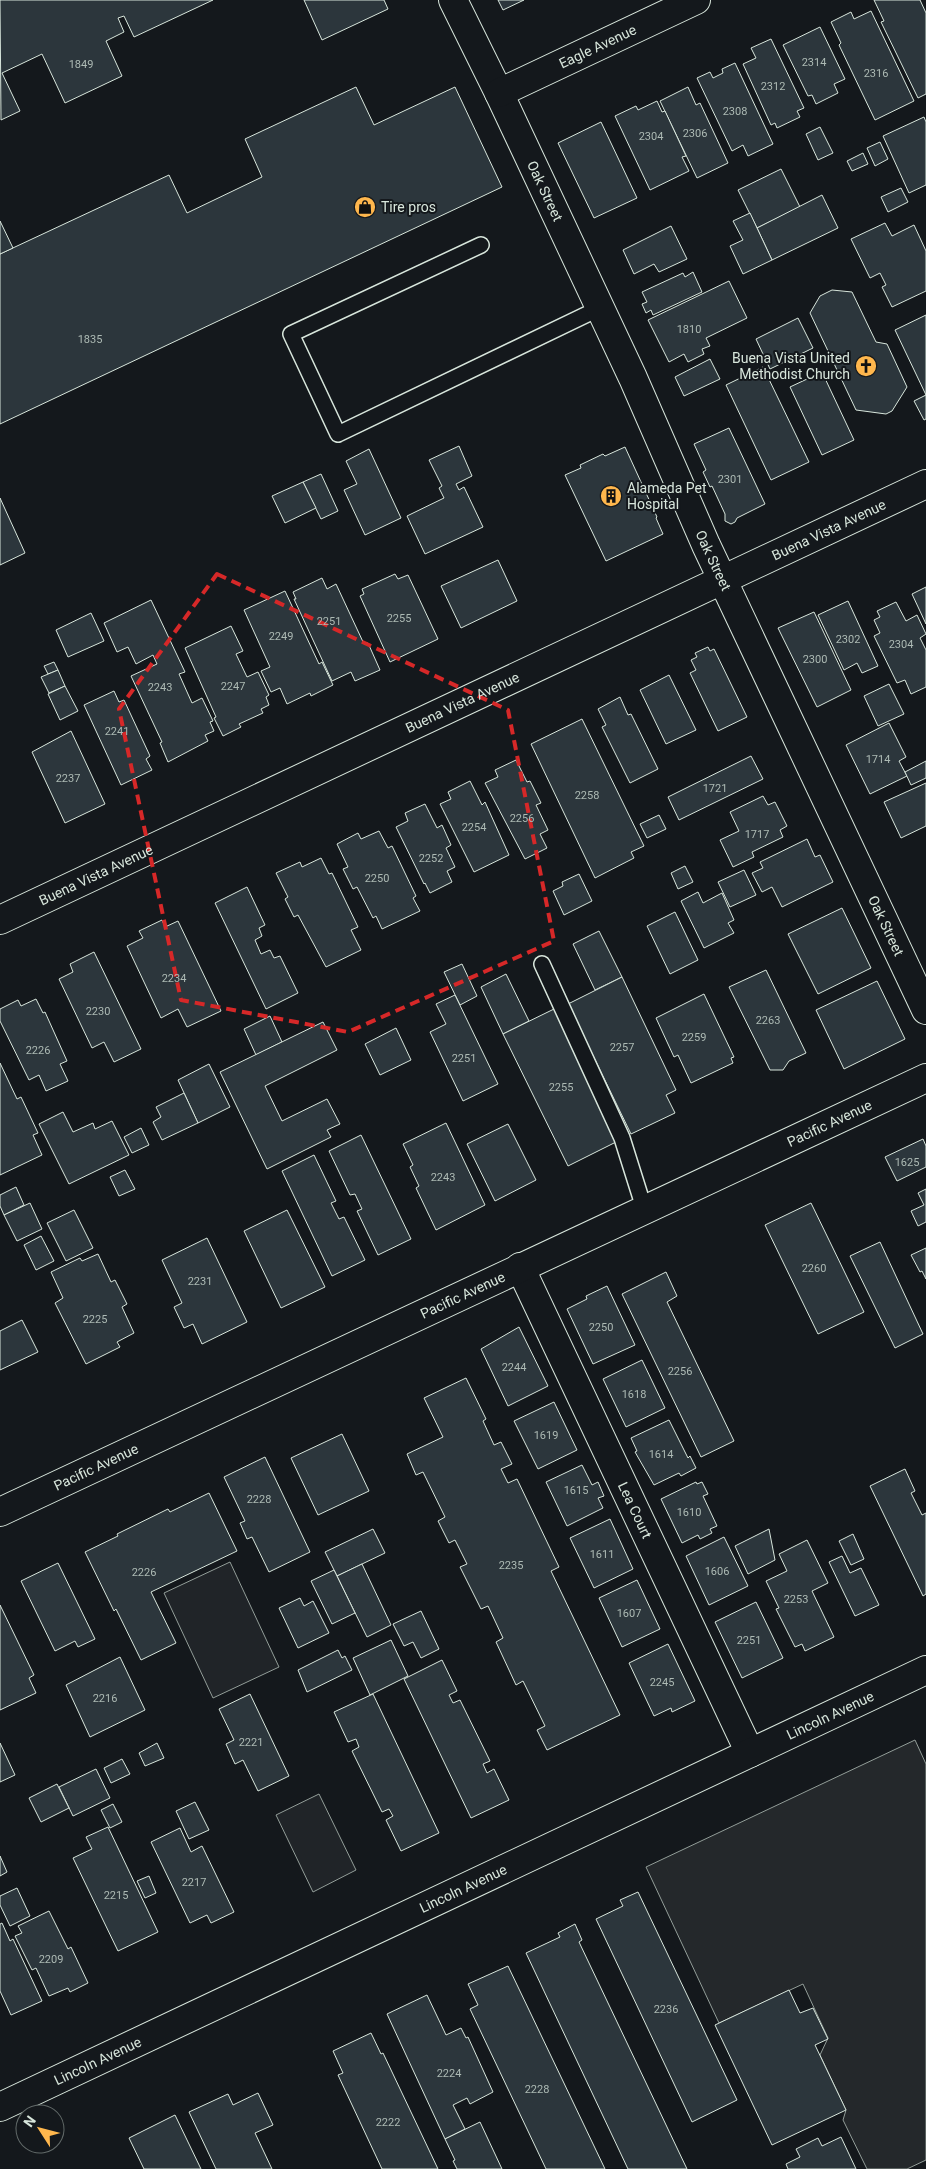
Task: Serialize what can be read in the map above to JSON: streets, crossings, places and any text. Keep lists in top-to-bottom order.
{
  "streets": {
    "street": [
      "Eagle Avenue",
      "Oak Street",
      "Buena Vista Avenue",
      "Pacific Avenue",
      "Lea Court",
      "Lincoln Avenue"
    ]
  },
  "crossings": [
    ["Eagle Avenue", "Oak Street"],
    ["Oak Street", "Buena Vista Avenue"],
    ["Pacific Avenue", "Lea Court"],
    ["Lea Court", "Lincoln Avenue"]
  ],
  "places": {
    "shop": ["Tire pros"],
    "church": ["Buena Vista United Methodist Church"],
    "building": ["Alameda Pet Hospital"]
  },
  "house_numbers": [
    "2314",
    "1849",
    "2316",
    "2312",
    "2308",
    "2306",
    "2304",
    "1810",
    "1835",
    "2301",
    "2255",
    "2251",
    "2249",
    "2302",
    "2304",
    "2300",
    "2247",
    "2243",
    "2241",
    "1714",
    "2237",
    "1721",
    "2258",
    "2256",
    "2254",
    "1717",
    "2252",
    "2250",
    "2234",
    "2230",
    "2263",
    "2259",
    "2257",
    "2226",
    "2251",
    "2255",
    "1625",
    "2243",
    "2260",
    "2231",
    "2225",
    "2250",
    "2244",
    "2256",
    "1618",
    "1619",
    "1614",
    "1615",
    "2228",
    "1610",
    "1611",
    "2235",
    "1606",
    "2226",
    "2253",
    "1607",
    "2251",
    "2245",
    "2216",
    "2221",
    "2217",
    "2215",
    "2209",
    "2236",
    "2224",
    "2228",
    "2222"
  ],
  "north": "top left"
}
